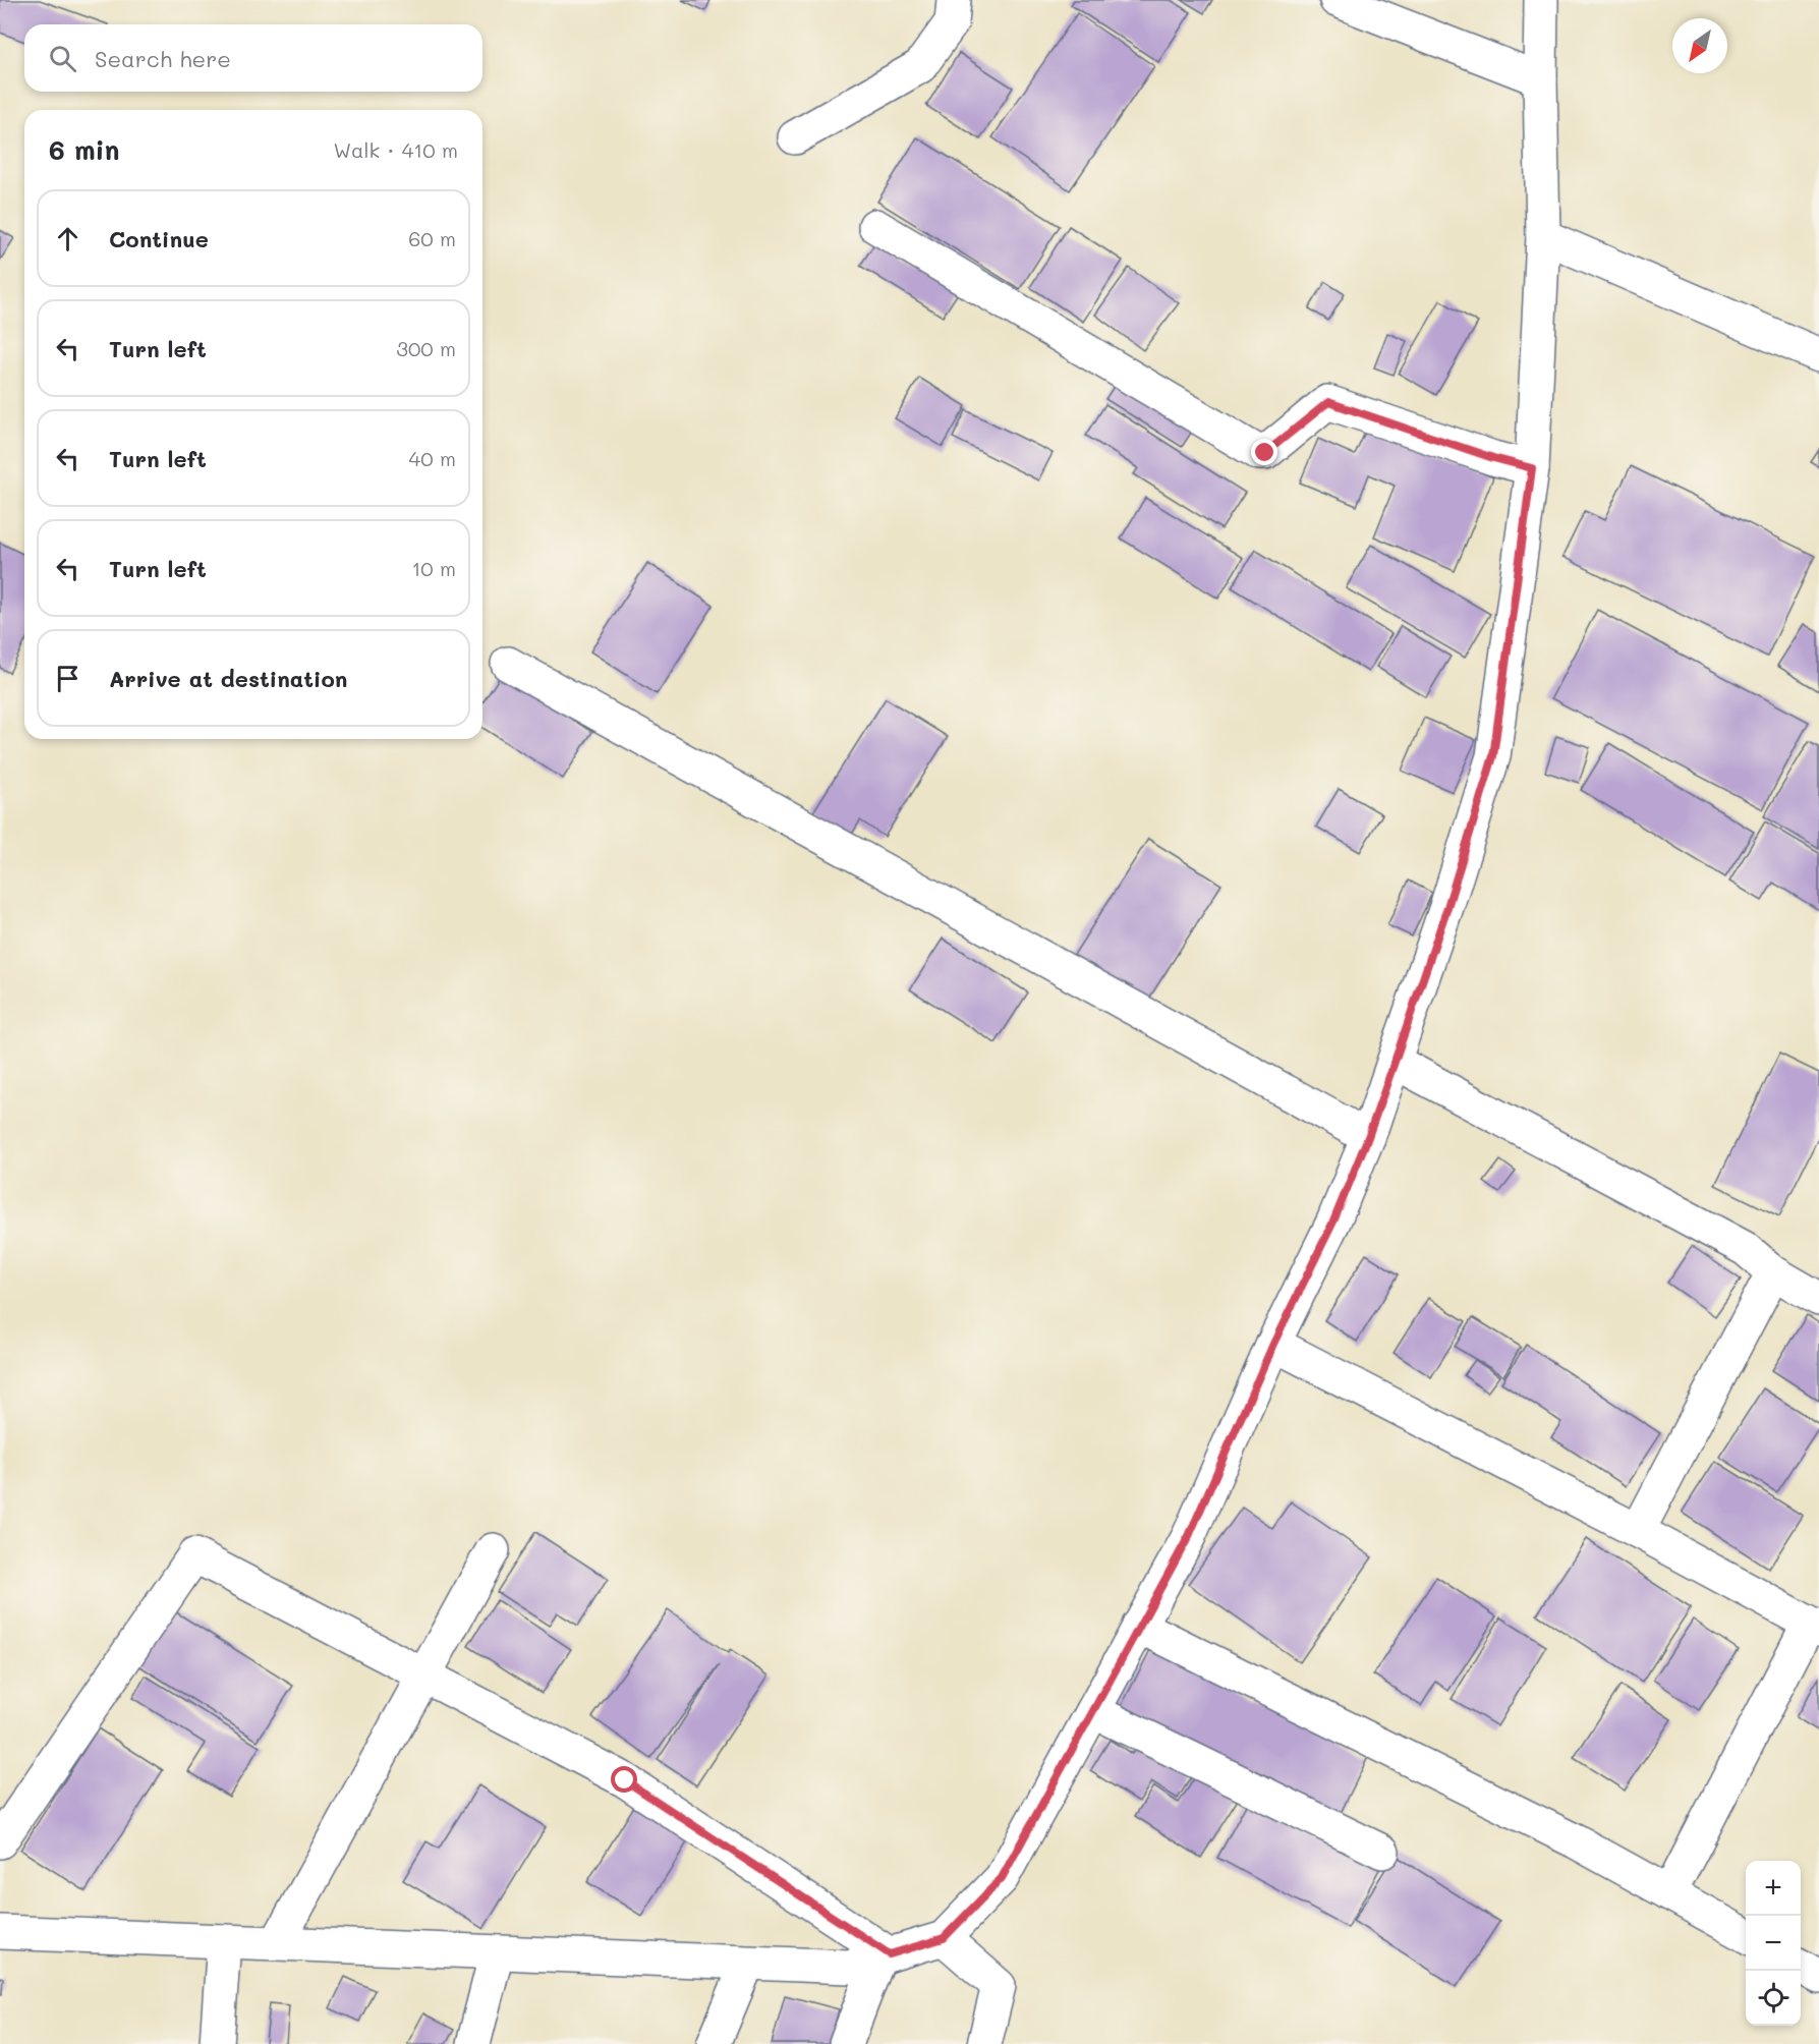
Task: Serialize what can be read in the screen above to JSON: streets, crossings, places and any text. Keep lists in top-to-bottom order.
{
  "north": "bottom left",
  "page": {
    "search": "Search here",
    "heading": ["6 min", "Walk · 410 m"],
    "list": [
      ["Continue", "60 m"],
      ["Turn left", "300 m"],
      ["Turn left", "40 m"],
      ["Turn left", "10 m"],
      "Arrive at destination"
    ],
    "map_buttons": ["+", "−"]
  }
}
